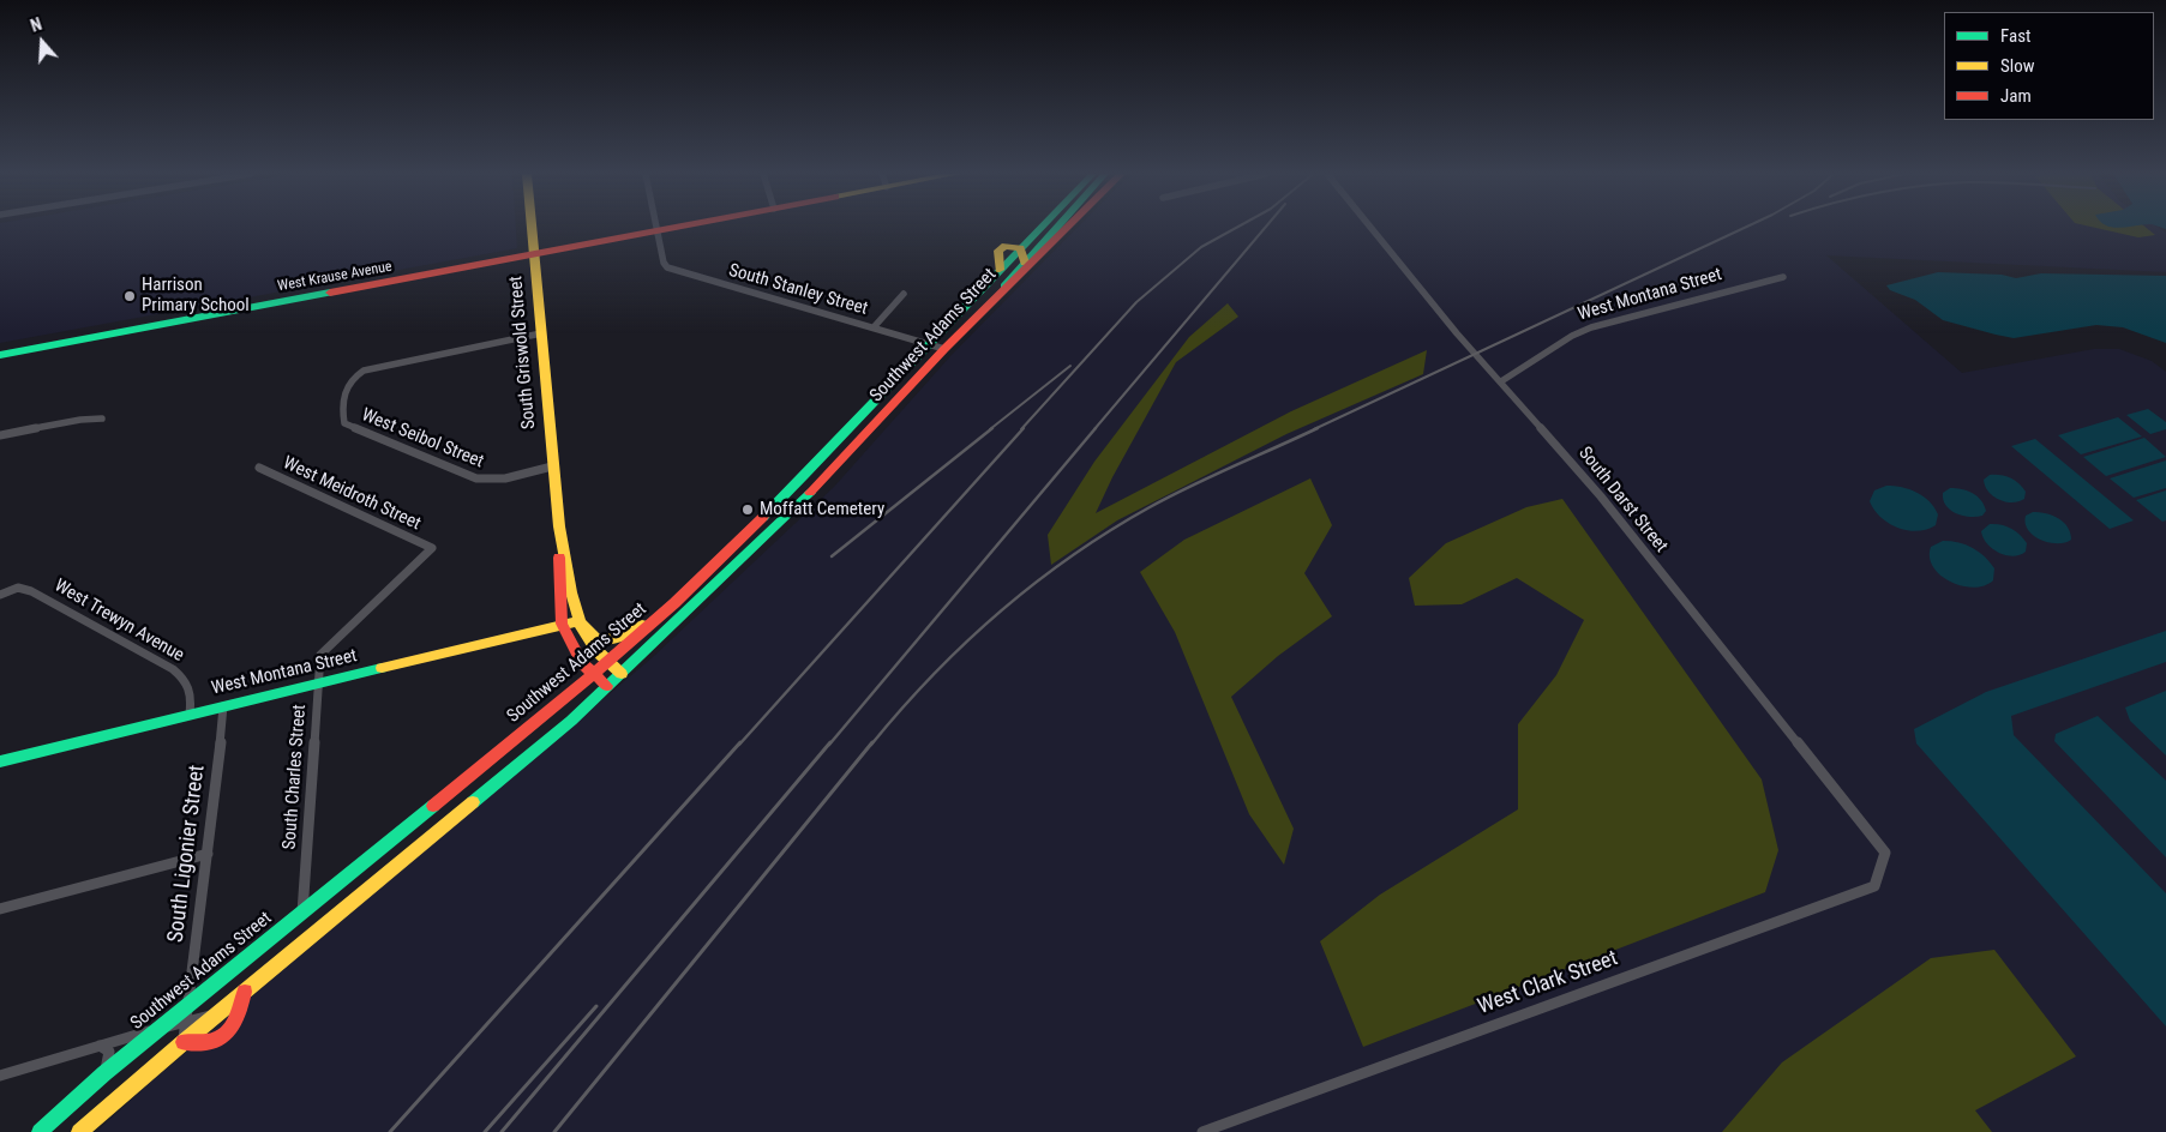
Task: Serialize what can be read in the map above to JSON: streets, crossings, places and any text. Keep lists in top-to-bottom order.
{
  "streets": {
    "main road": [
      "West Krause Avenue",
      "West Montana Street",
      "Southwest Adams Street",
      "South Griswold Street"
    ],
    "street": [
      "South Stanley Street",
      "West Seibol Street",
      "West Meidroth Street",
      "South Darst Street",
      "West Trewyn Avenue",
      "South Charles Street",
      "South Ligonier Street",
      "West Clark Street"
    ]
  },
  "crossings": [
    ["West Krause Avenue", "South Stanley Street"],
    ["West Krause Avenue", "South Griswold Street"],
    ["South Stanley Street", "Southwest Adams Street"],
    ["West Montana Street", "South Griswold Street"],
    ["West Montana Street", "South Darst Street"],
    ["West Montana Street", "West Trewyn Avenue"],
    ["West Montana Street", "South Charles Street"],
    ["West Montana Street", "South Ligonier Street"],
    ["Southwest Adams Street", "South Griswold Street"],
    ["Southwest Adams Street", "South Charles Street"],
    ["Southwest Adams Street", "South Ligonier Street"],
    ["South Griswold Street", "West Seibol Street"],
    ["West Meidroth Street", "South Charles Street"],
    ["South Darst Street", "West Clark Street"]
  ],
  "places": ["Harrison Primary School", "Moffatt Cemetery"],
  "legend": ["Fast", "Slow", "Jam"],
  "north": "top"
}
